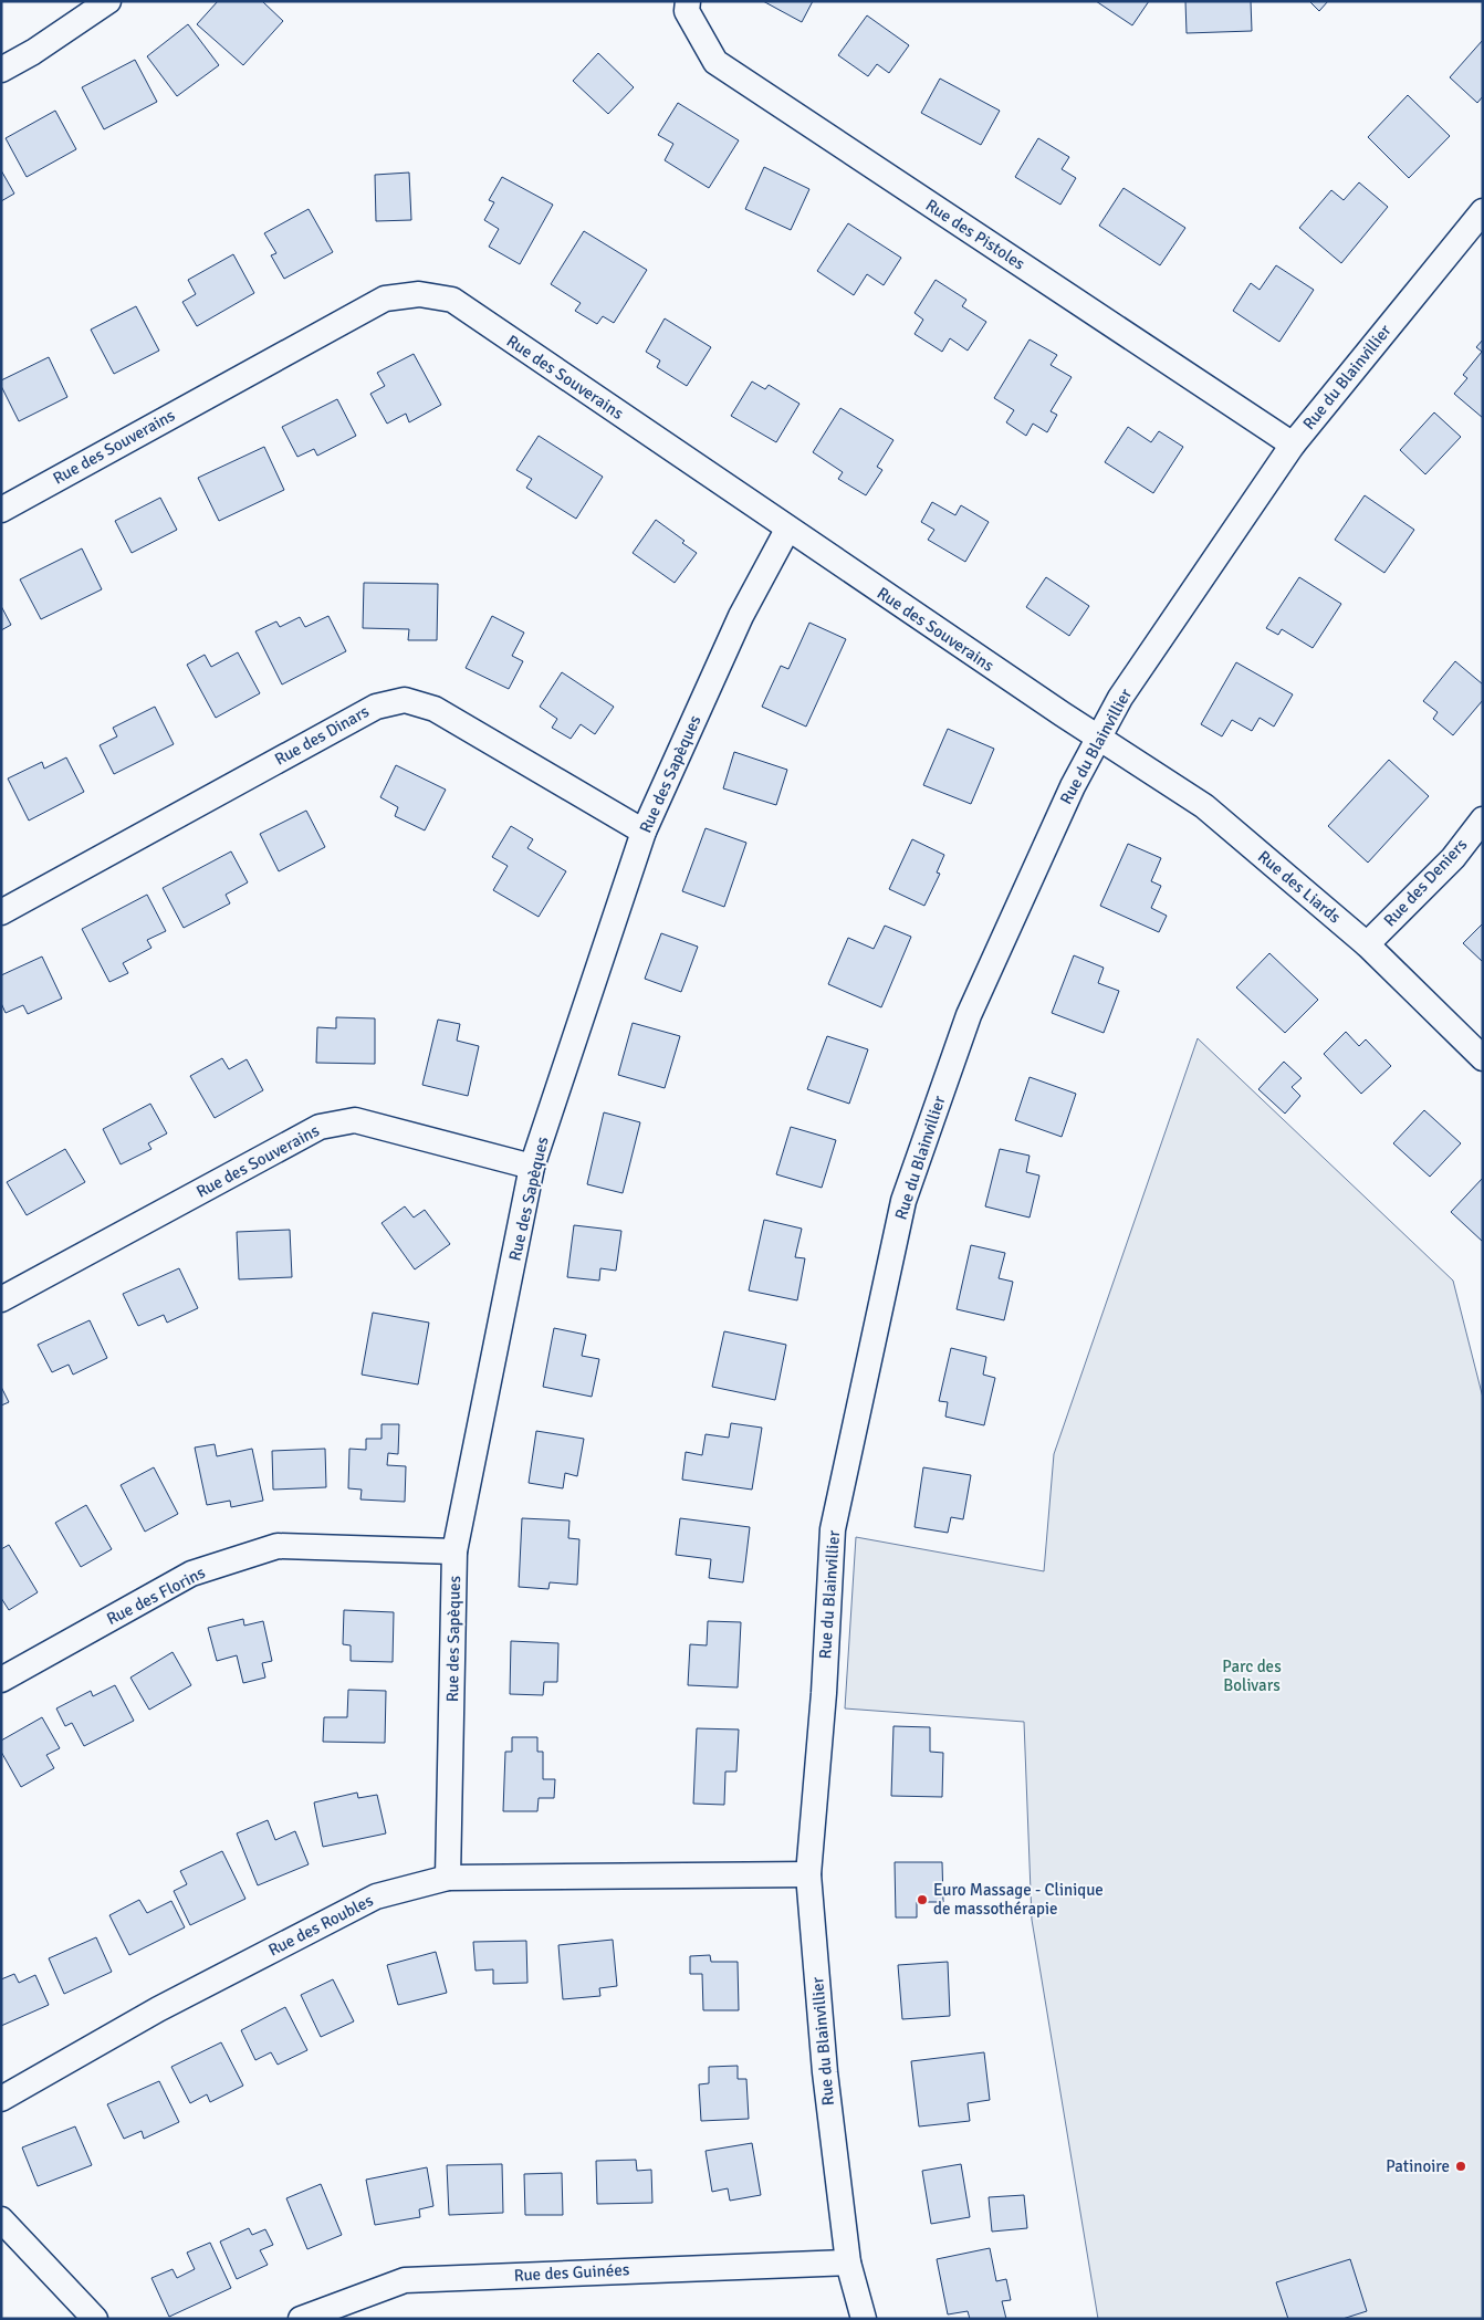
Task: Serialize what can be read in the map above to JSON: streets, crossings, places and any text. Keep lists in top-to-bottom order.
{
  "streets": {
    "street": [
      "Rue des Pistoles",
      "Rue des Souverains",
      "Rue du Blainvillier",
      "Rue des Dinars",
      "Rue des Sapèques",
      "Rue des Deniers",
      "Rue des Liards",
      "Rue des Florins",
      "Rue des Roubles",
      "Rue des Guinées"
    ]
  },
  "crossings": [
    ["Rue des Pistoles", "Rue du Blainvillier"],
    ["Rue des Souverains", "Rue du Blainvillier"],
    ["Rue des Souverains", "Rue des Sapèques"],
    ["Rue des Souverains", "Rue des Liards"],
    ["Rue du Blainvillier", "Rue des Liards"],
    ["Rue du Blainvillier", "Rue des Roubles"],
    ["Rue du Blainvillier", "Rue des Guinées"],
    ["Rue des Dinars", "Rue des Sapèques"],
    ["Rue des Sapèques", "Rue des Florins"],
    ["Rue des Sapèques", "Rue des Roubles"],
    ["Rue des Deniers", "Rue des Liards"]
  ],
  "parks": ["Parc des Bolivars"],
  "places": ["Euro Massage - Clinique de massothérapie", "Patinoire"]
}
